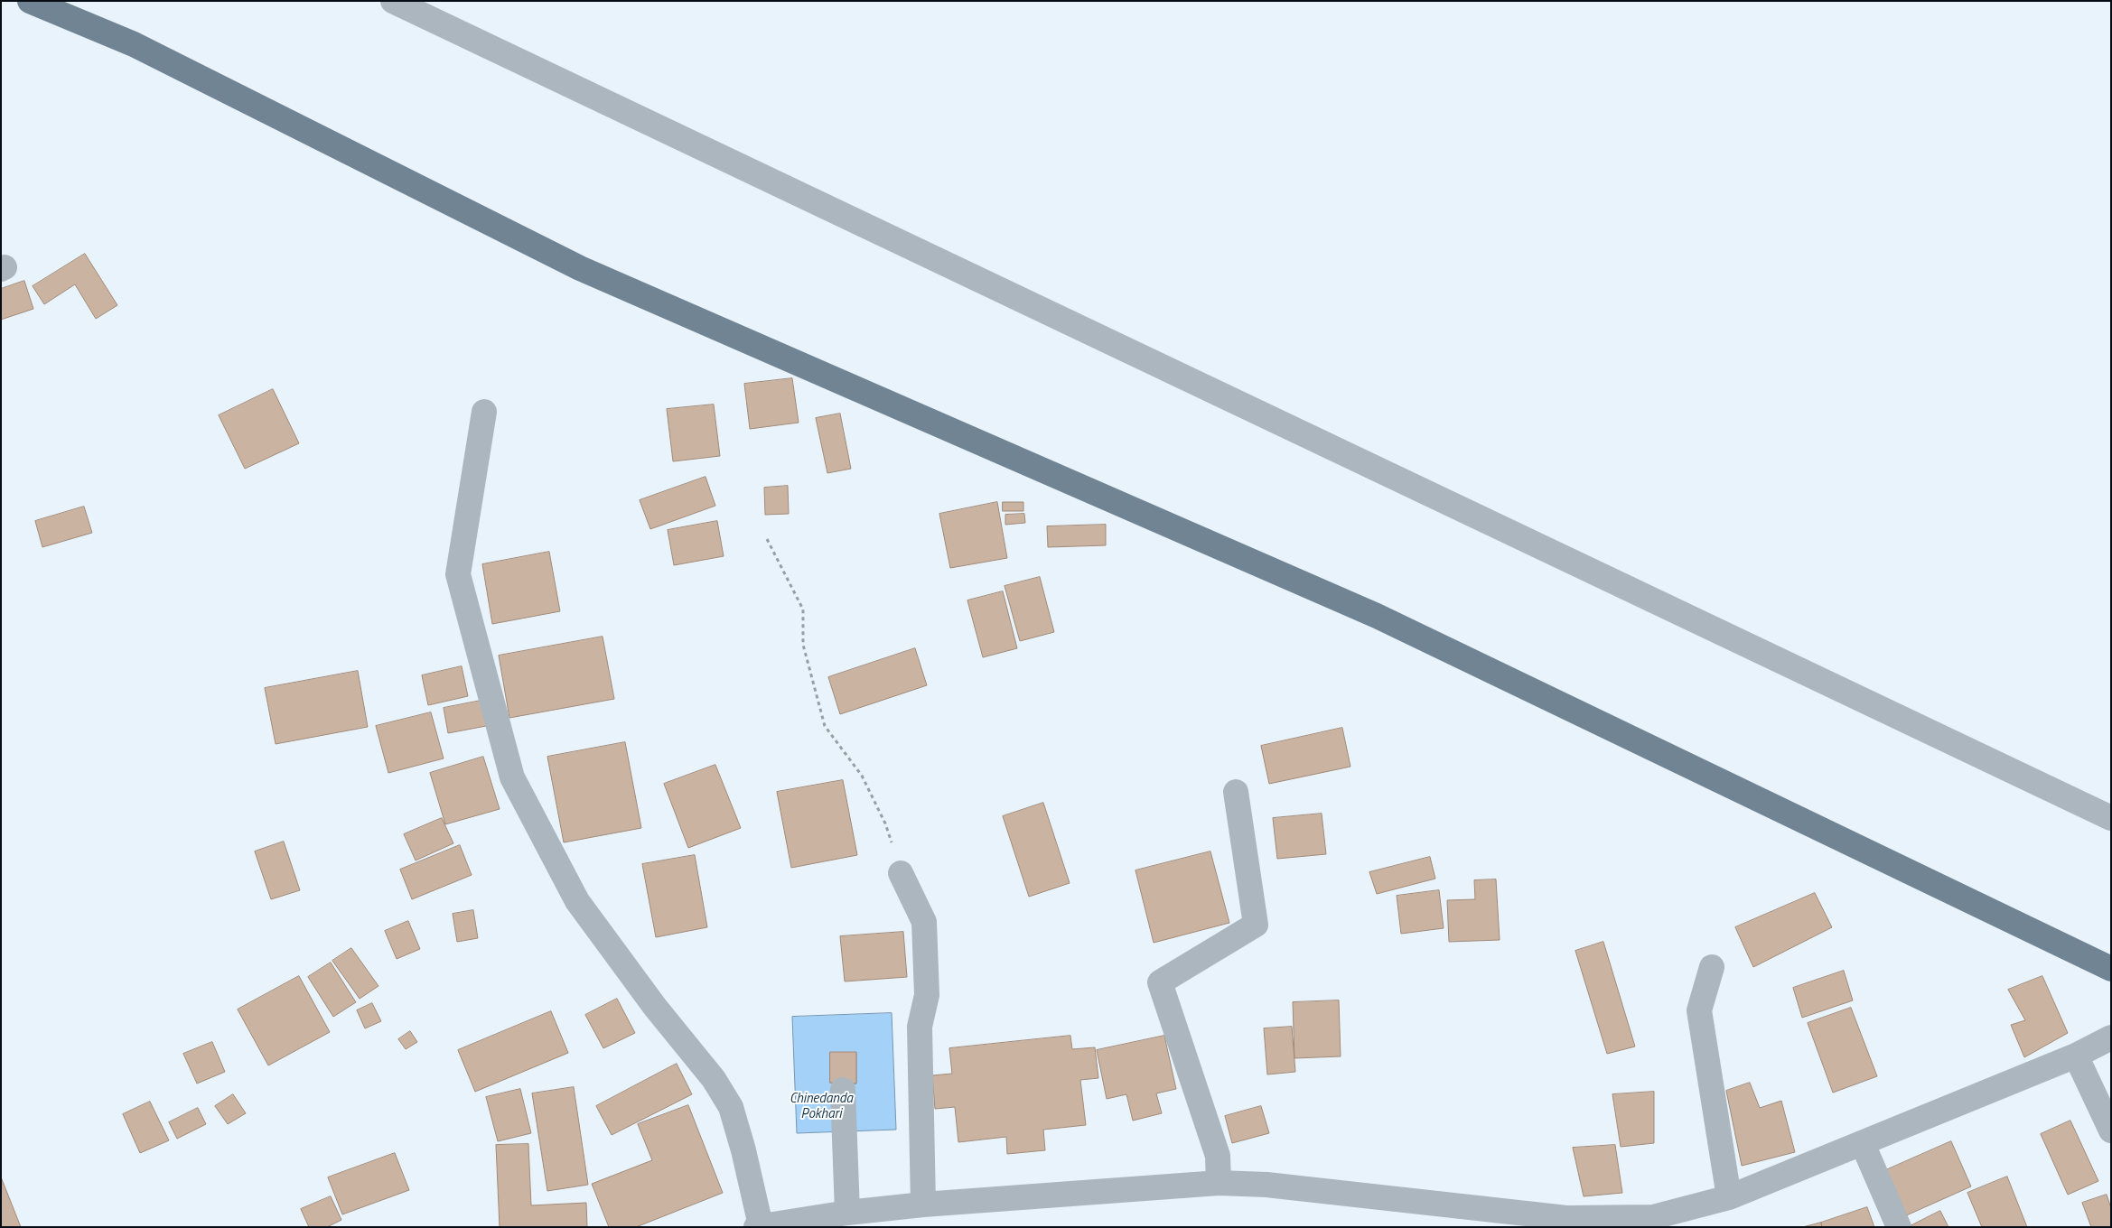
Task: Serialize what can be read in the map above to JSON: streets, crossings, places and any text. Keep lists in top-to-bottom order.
{
  "water": ["Chinedanda Pokhari"]
}
